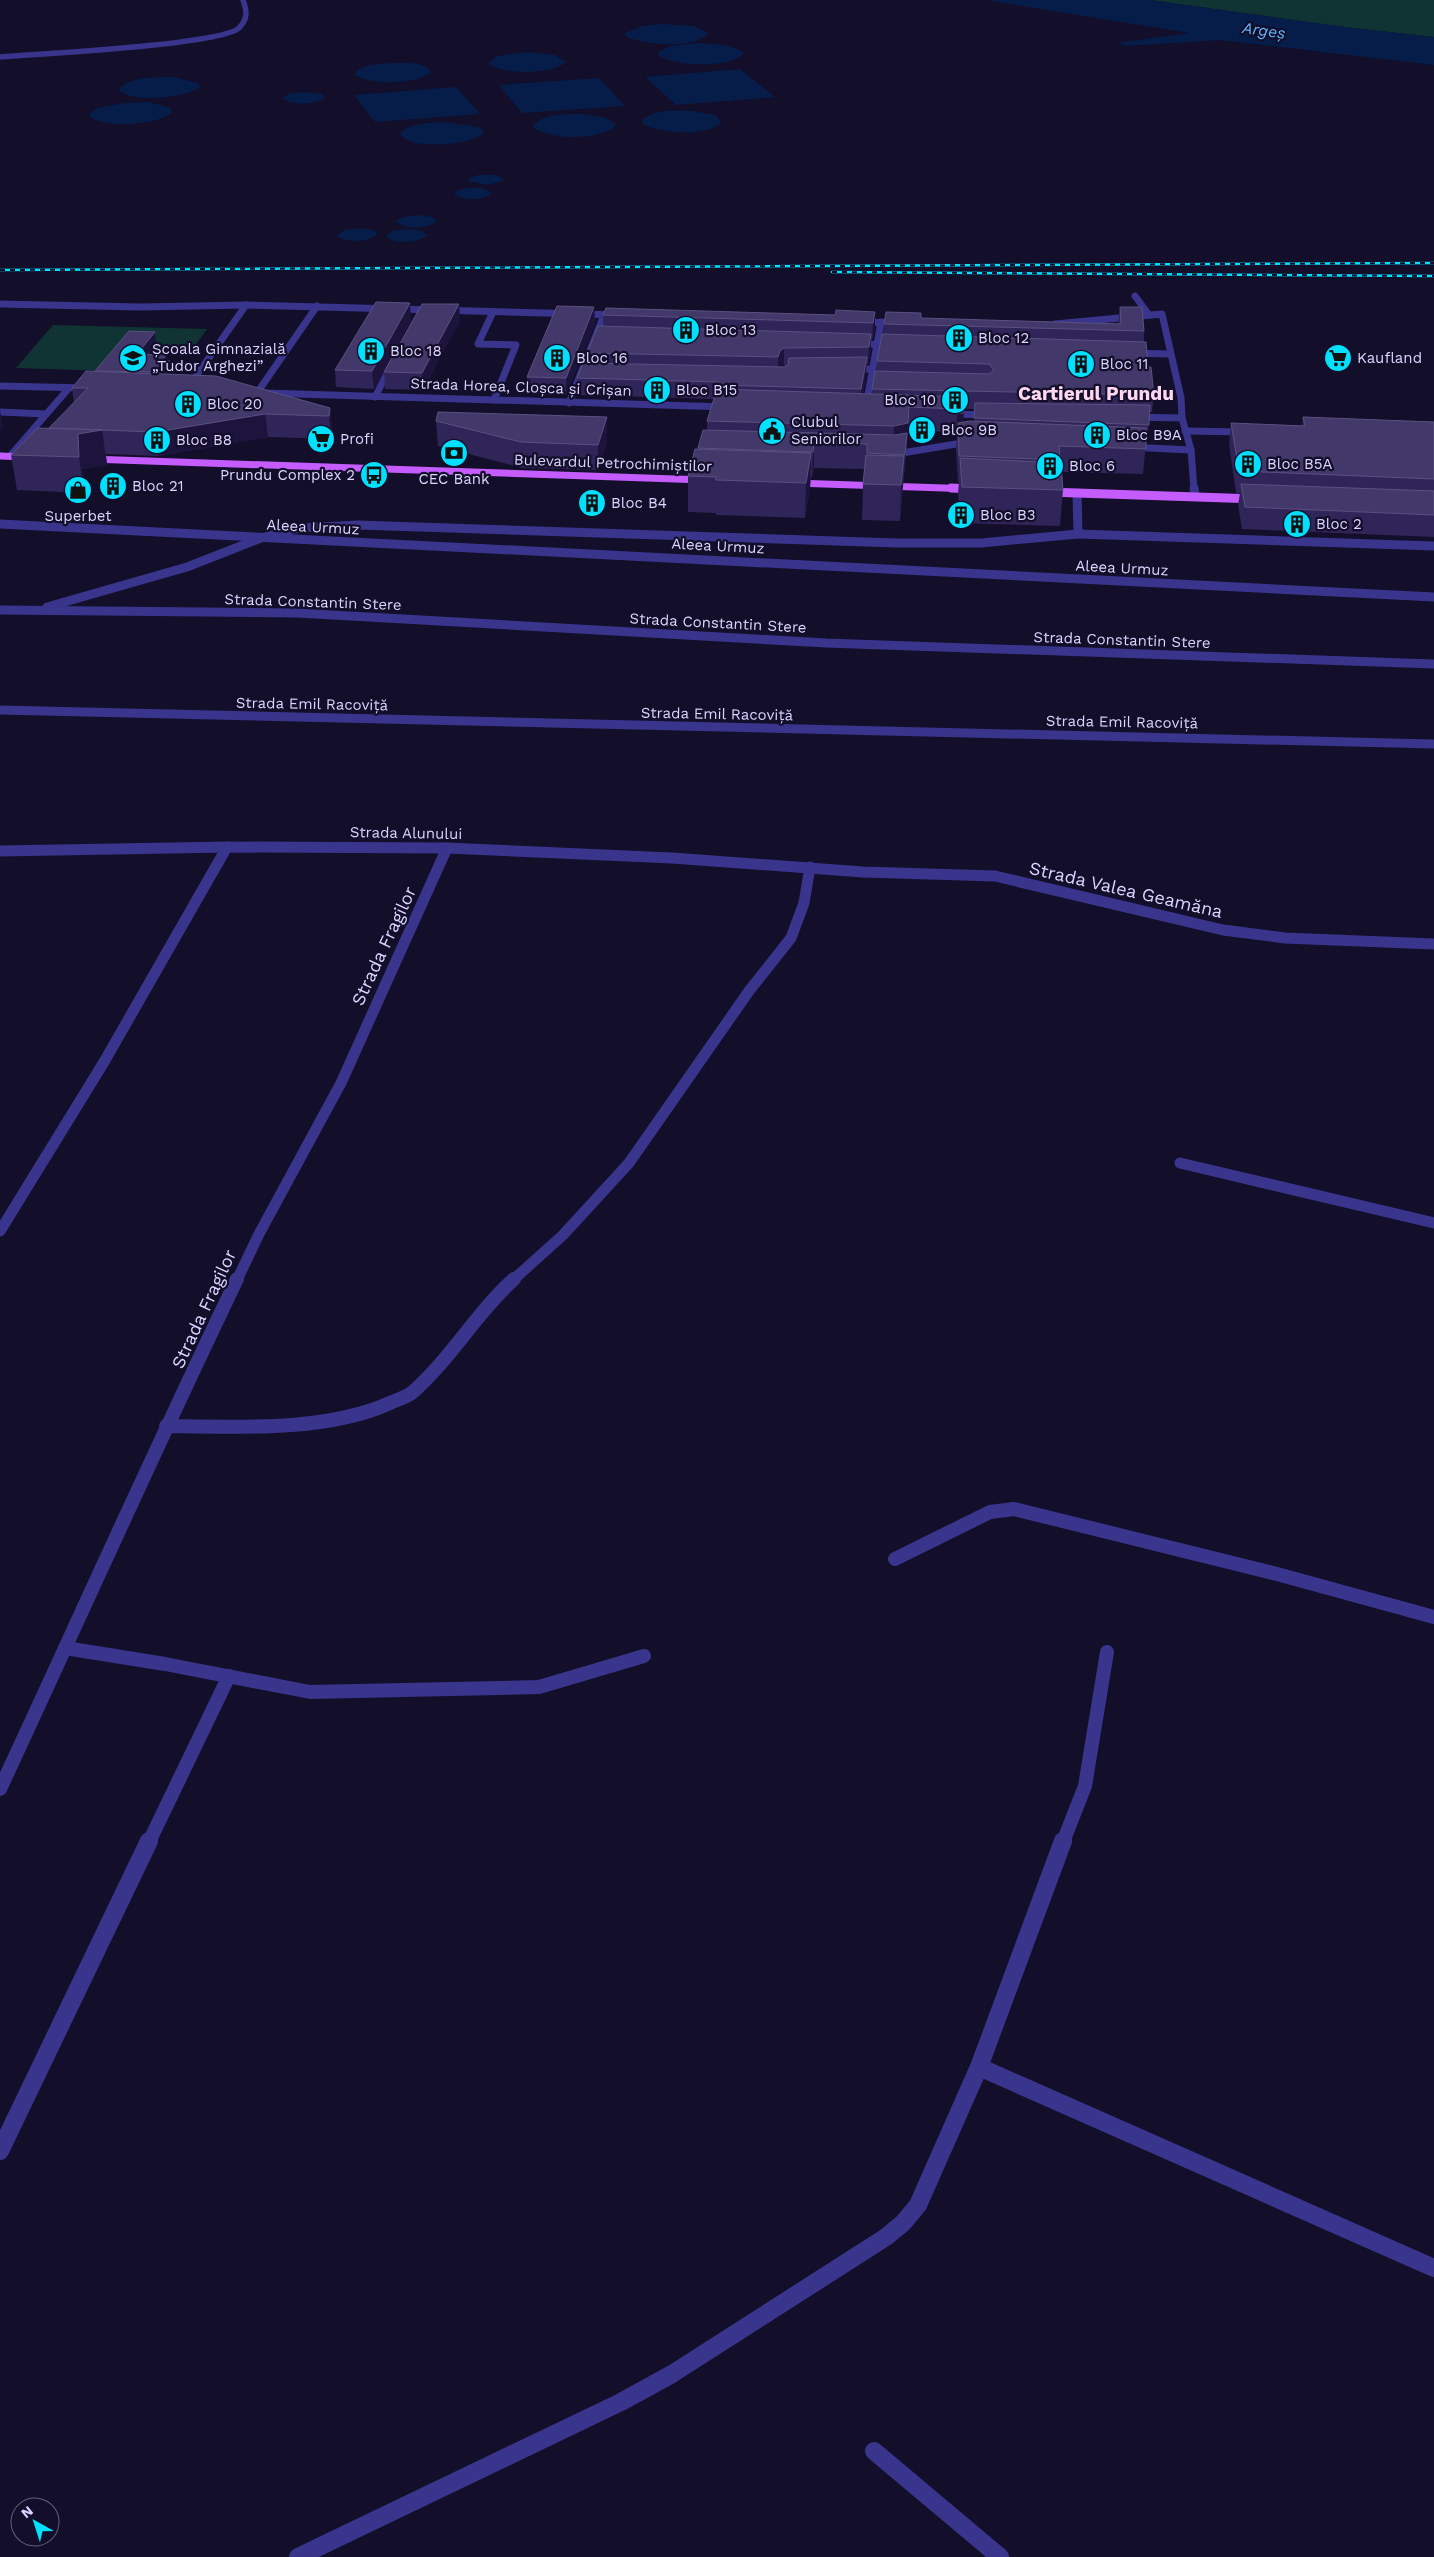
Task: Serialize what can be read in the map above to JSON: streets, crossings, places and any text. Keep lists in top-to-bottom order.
{
  "streets": {
    "main road": ["Bulevardul Petrochimiștilor"],
    "street": [
      "Strada Horea, Cloșca și Crișan",
      "Aleea Urmuz",
      "Strada Constantin Stere",
      "Strada Emil Racoviță",
      "Strada Alunului",
      "Strada Valea Geamăna",
      "Strada Fragilor"
    ]
  },
  "crossings": [
    ["Strada Alunului", "Strada Valea Geamăna"],
    ["Strada Alunului", "Strada Fragilor"]
  ],
  "districts": ["Cartierul Prundu"],
  "water": ["Argeș"],
  "places": {
    "building": [
      "Bloc 13",
      "Bloc 12",
      "Bloc 18",
      "Bloc 16",
      "Bloc 11",
      "Bloc B15",
      "Bloc 10",
      "Bloc 20",
      "Bloc 9B",
      "Bloc B9A",
      "Bloc B8",
      "Bloc B5A",
      "Bloc 6",
      "Bloc 21",
      "Bloc B4",
      "Bloc B3",
      "Bloc 2"
    ],
    "school or university": ["Școala Gimnazială „Tudor Arghezi”"],
    "supermarket": ["Kaufland", "Profi"],
    "public building": ["Clubul Seniorilor"],
    "bank": ["CEC Bank"],
    "bus stop": ["Prundu Complex 2"],
    "shop": ["Superbet"]
  },
  "north": "top left"
}
